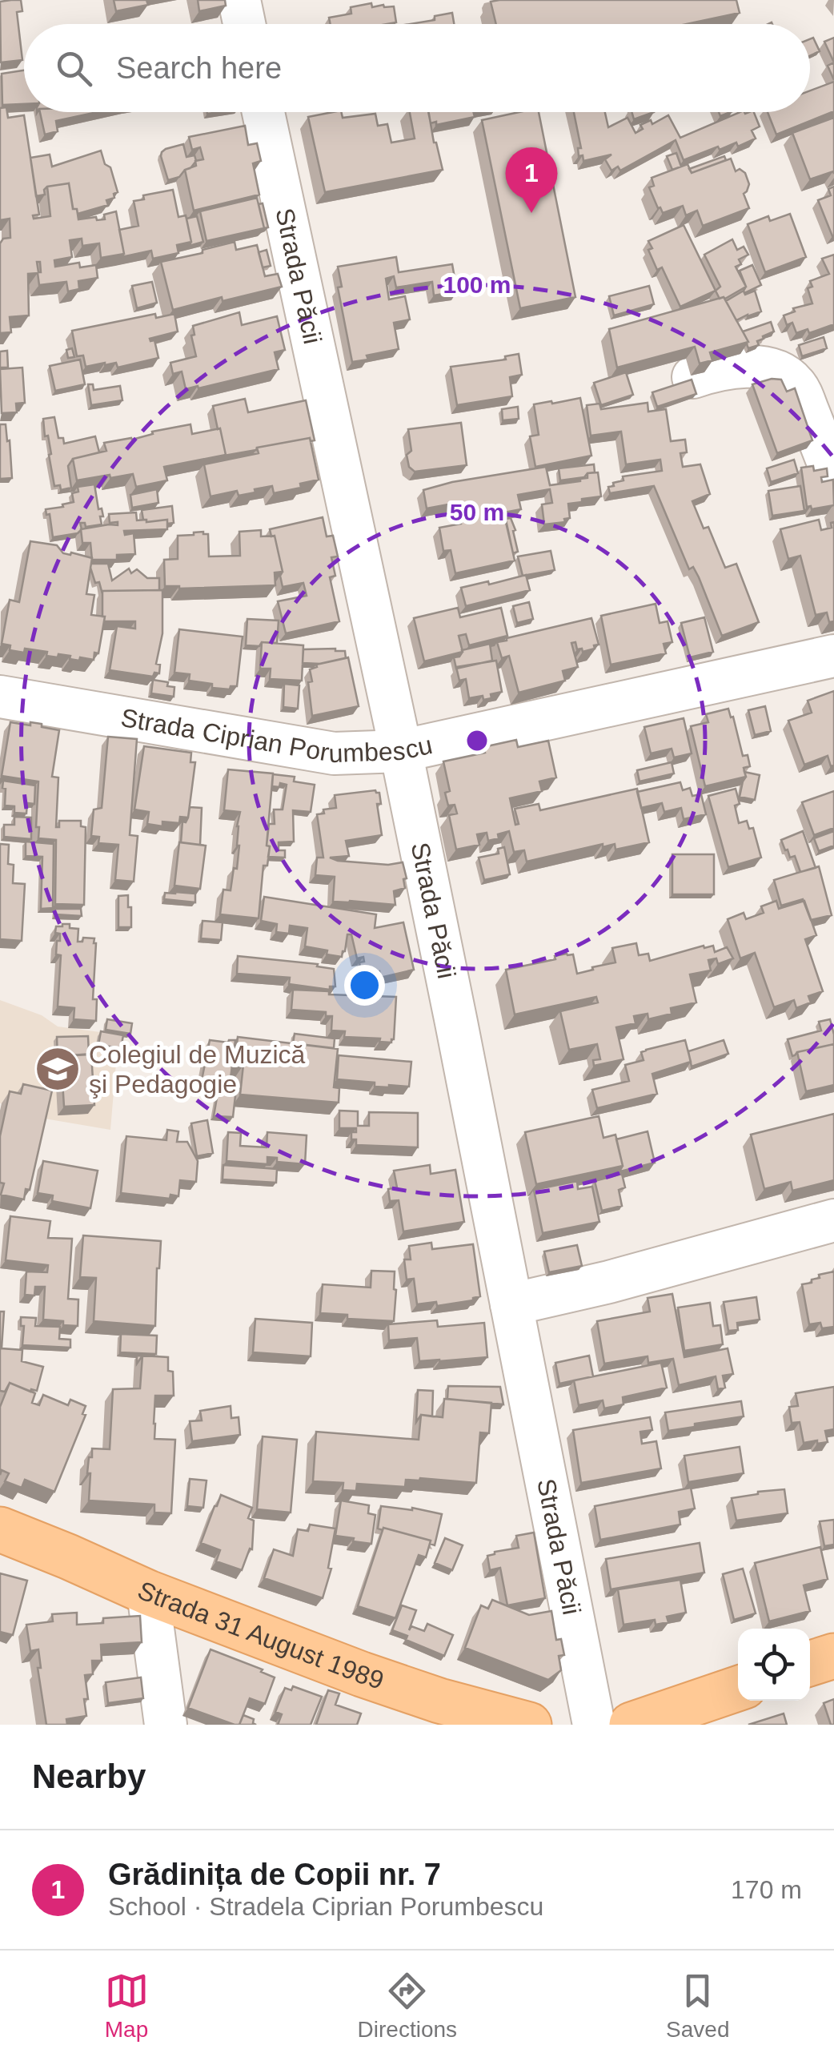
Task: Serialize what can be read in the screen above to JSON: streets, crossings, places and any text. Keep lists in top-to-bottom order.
{
  "streets": {
    "main road": ["Strada 31 August 1989"],
    "street": ["Strada Păcii", "Strada Ciprian Porumbescu"]
  },
  "crossings": [
    ["Strada Păcii", "Strada Ciprian Porumbescu"]
  ],
  "places": {
    "school or university": ["Colegiul de Muzică şi Pedagogie"]
  },
  "page": {
    "search": "Search here",
    "pins": "1",
    "heading": "Nearby",
    "list": [
      {
        "mark": "1",
        "name": "Grădinița de Copii nr. 7",
        "note": "School · Stradela Ciprian Porumbescu",
        "value": "170 m"
      }
    ],
    "nav": ["Map", "Directions", "Saved"]
  },
  "rings": ["100 m", "50 m"]
}
